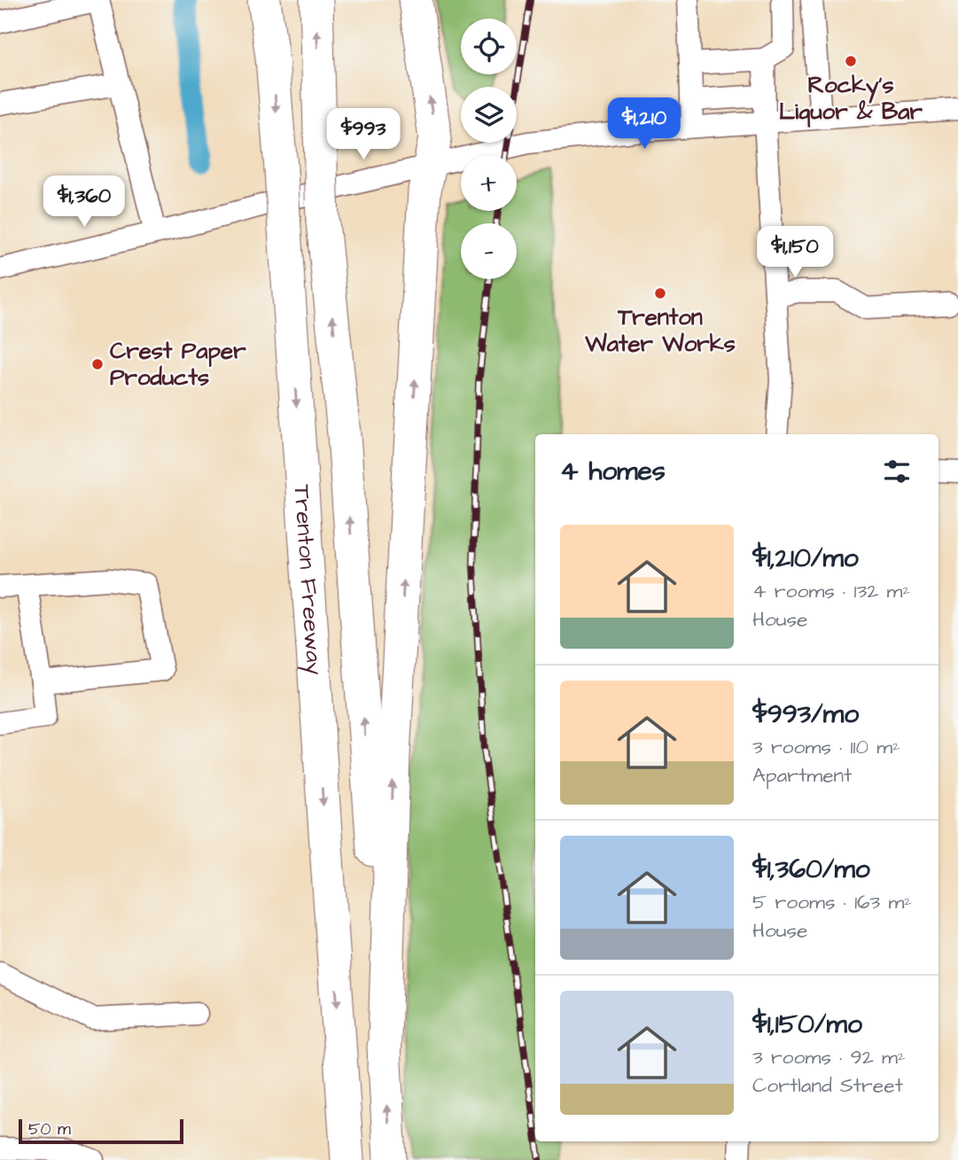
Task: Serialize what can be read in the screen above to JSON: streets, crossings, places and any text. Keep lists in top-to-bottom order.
{
  "streets": {
    "highway": ["Trenton Freeway"]
  },
  "places": ["Rocky's Liquor & Bar", "Trenton Water Works", "Crest Paper Products"],
  "scale_bar": "50 m",
  "page": {
    "map_buttons": ["+", "−"],
    "price": [
      "$1,210",
      "$993",
      "$1,360",
      "$1,150"
    ],
    "heading": "4 homes",
    "list": [
      {
        "name": "$1,210/mo",
        "note": "4 rooms · 132 m² · House"
      },
      {
        "name": "$993/mo",
        "note": "3 rooms · 110 m² · Apartment"
      },
      {
        "name": "$1,360/mo",
        "note": "5 rooms · 163 m² · House"
      },
      {
        "name": "$1,150/mo",
        "note": "3 rooms · 92 m² · Cortland Street"
      }
    ],
    "scale": "50 m"
  }
}
